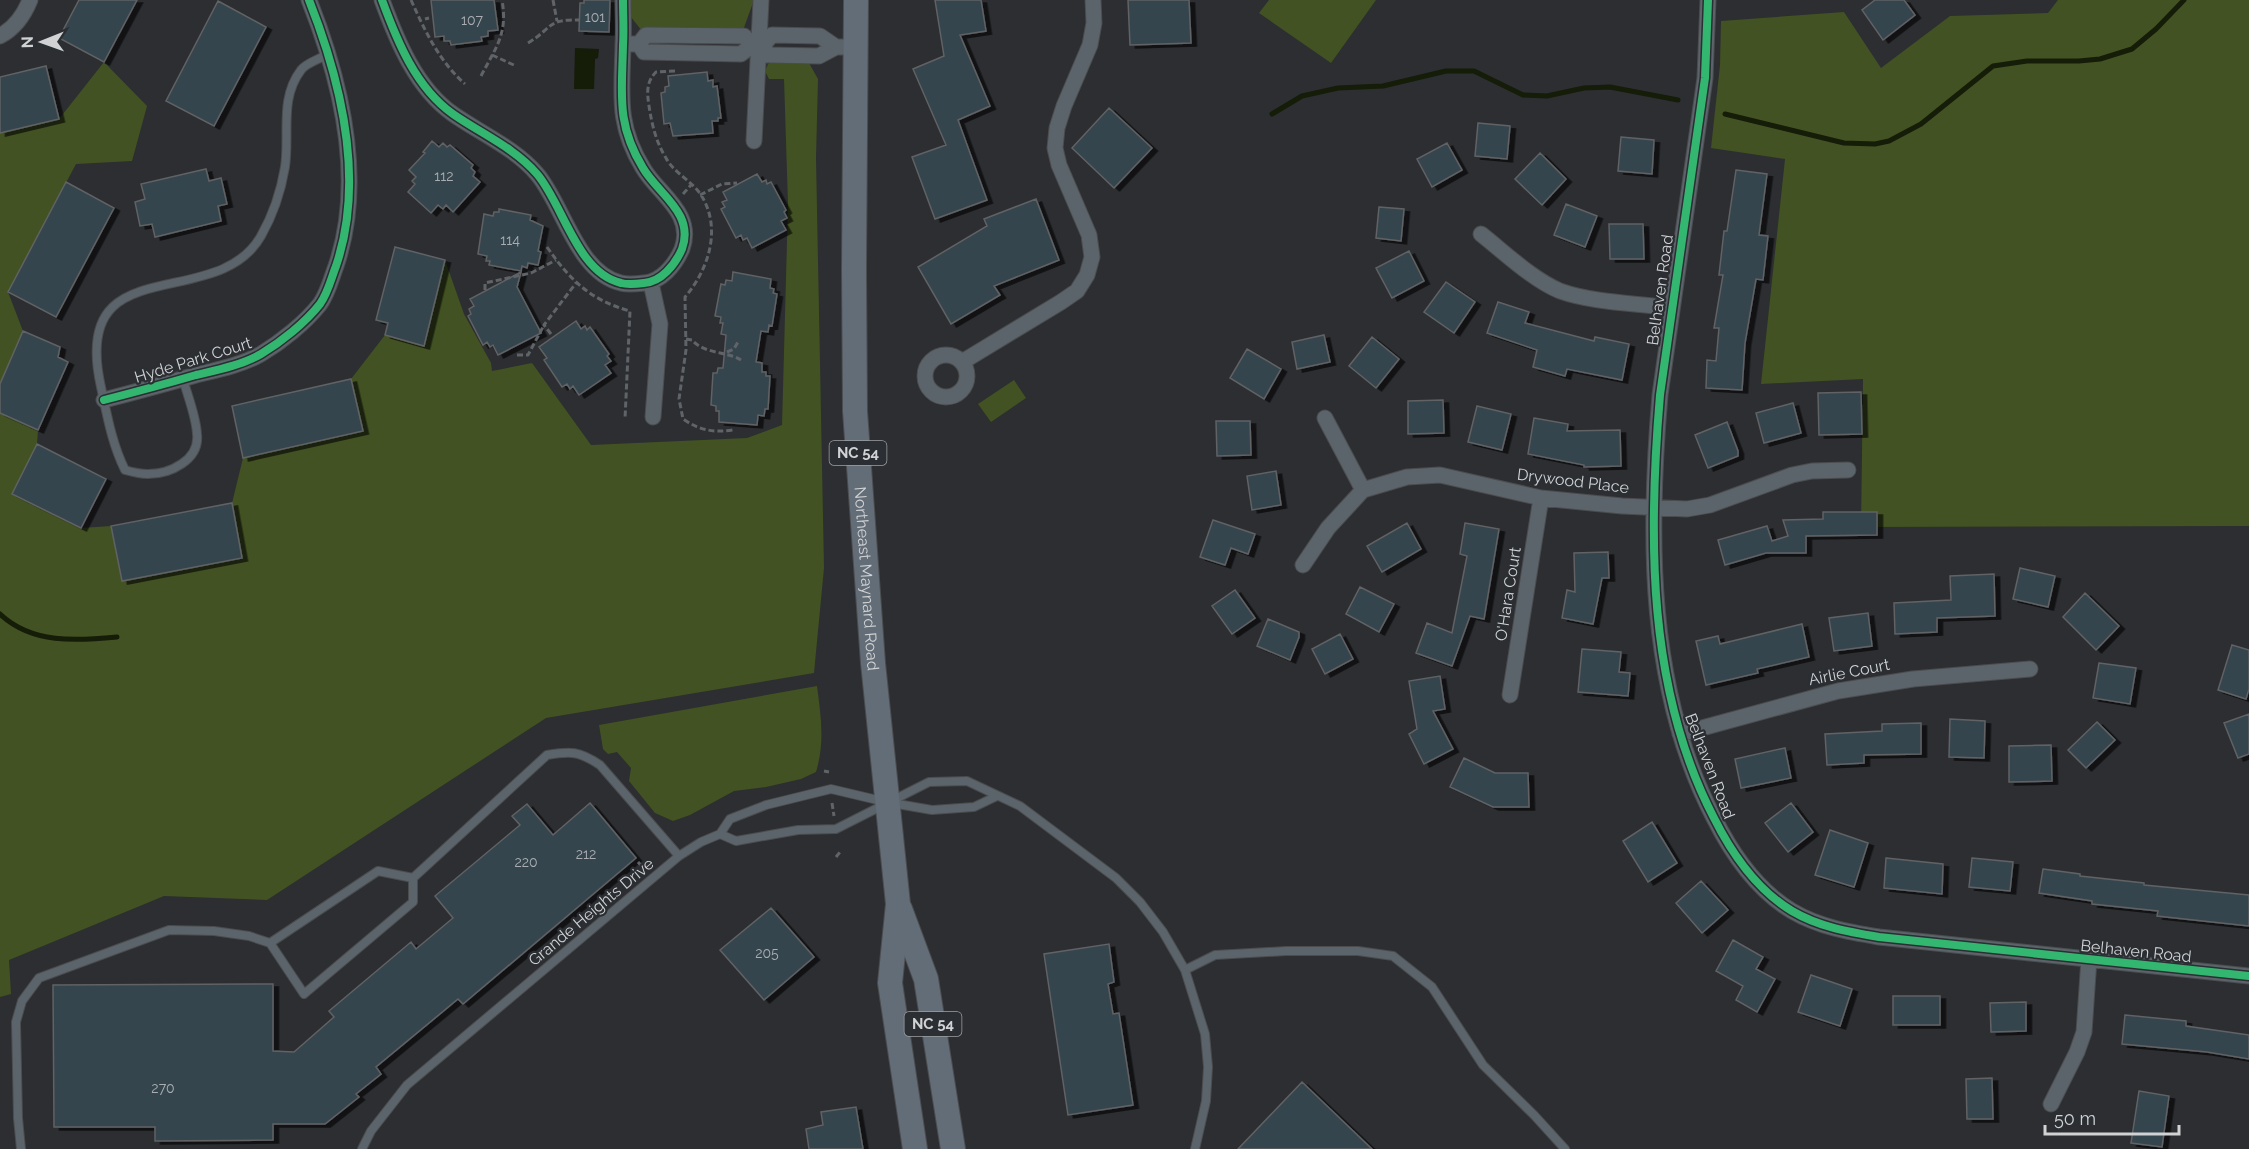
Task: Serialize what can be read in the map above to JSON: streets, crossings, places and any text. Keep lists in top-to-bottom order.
{
  "streets": {
    "main road": ["NC 54", "Northeast Maynard Road"],
    "street": [
      "Belhaven Road",
      "Hyde Park Court",
      "Drywood Place",
      "O'Hara Court",
      "Airlie Court"
    ],
    "lane": ["Grande Heights Drive"]
  },
  "crossings": [
    ["Belhaven Road", "Drywood Place"],
    ["Belhaven Road", "Airlie Court"],
    ["Drywood Place", "O'Hara Court"],
    ["Northeast Maynard Road", "Grande Heights Drive"]
  ],
  "house_numbers": [
    "101",
    "107",
    "112",
    "114",
    "212",
    "220",
    "205",
    "270"
  ],
  "scale_bar": "50 m",
  "north": "left"
}
